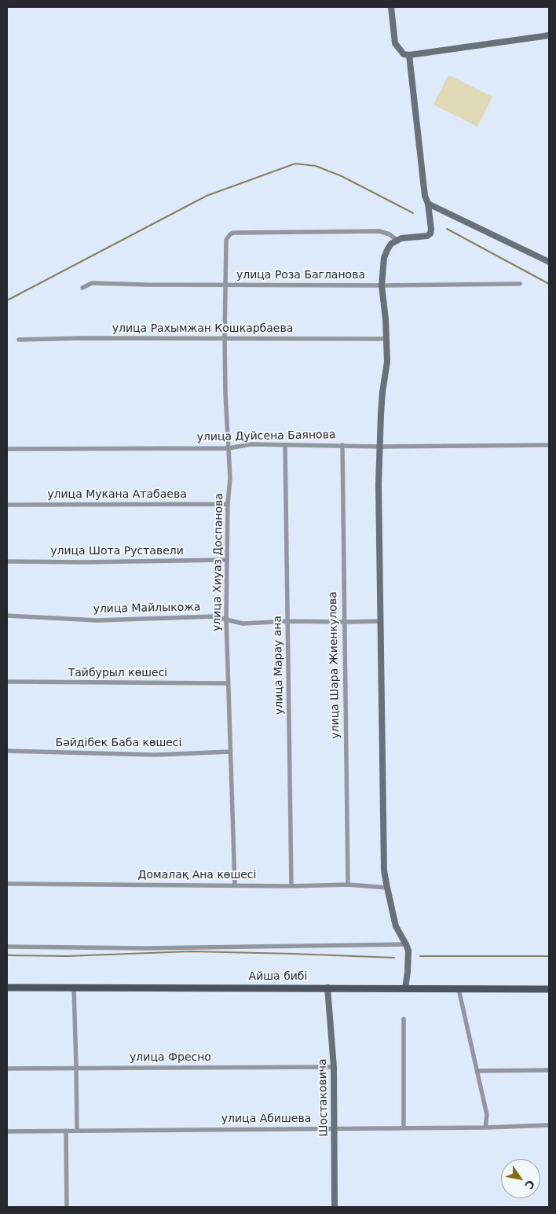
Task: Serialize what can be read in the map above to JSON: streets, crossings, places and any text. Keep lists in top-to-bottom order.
{
  "streets": {
    "main road": ["Айша бибі"],
    "street": [
      "улица Роза Багланова",
      "улица Рахымжан Кошкарбаева",
      "улица Дуйсена Баянова",
      "улица Мукана Атабаева",
      "улица Шота Руставели",
      "улица Хиуаз Доспанова",
      "улица Майлыкожа",
      "улица Марау ана",
      "улица Шара Жиенкулова",
      "Тайбурыл көшесі",
      "Бәйдібек Баба көшесі",
      "Домалақ Ана көшесі",
      "улица Фресно",
      "Шостаковича",
      "улица Абишева"
    ]
  },
  "crossings": [
    ["улица Роза Багланова", "улица Хиуаз Доспанова"],
    ["улица Рахымжан Кошкарбаева", "улица Хиуаз Доспанова"],
    ["улица Дуйсена Баянова", "улица Хиуаз Доспанова"],
    ["улица Дуйсена Баянова", "улица Марау ана"],
    ["улица Дуйсена Баянова", "улица Шара Жиенкулова"],
    ["улица Мукана Атабаева", "улица Хиуаз Доспанова"],
    ["улица Шота Руставели", "улица Хиуаз Доспанова"],
    ["улица Хиуаз Доспанова", "улица Майлыкожа"],
    ["улица Хиуаз Доспанова", "Тайбурыл көшесі"],
    ["улица Хиуаз Доспанова", "Бәйдібек Баба көшесі"],
    ["улица Хиуаз Доспанова", "Домалақ Ана көшесі"],
    ["улица Майлыкожа", "улица Марау ана"],
    ["улица Майлыкожа", "улица Шара Жиенкулова"],
    ["улица Марау ана", "Домалақ Ана көшесі"],
    ["улица Шара Жиенкулова", "Домалақ Ана көшесі"],
    ["Айша бибі", "Шостаковича"],
    ["улица Фресно", "Шостаковича"],
    ["Шостаковича", "улица Абишева"]
  ],
  "north": "bottom right"
}
